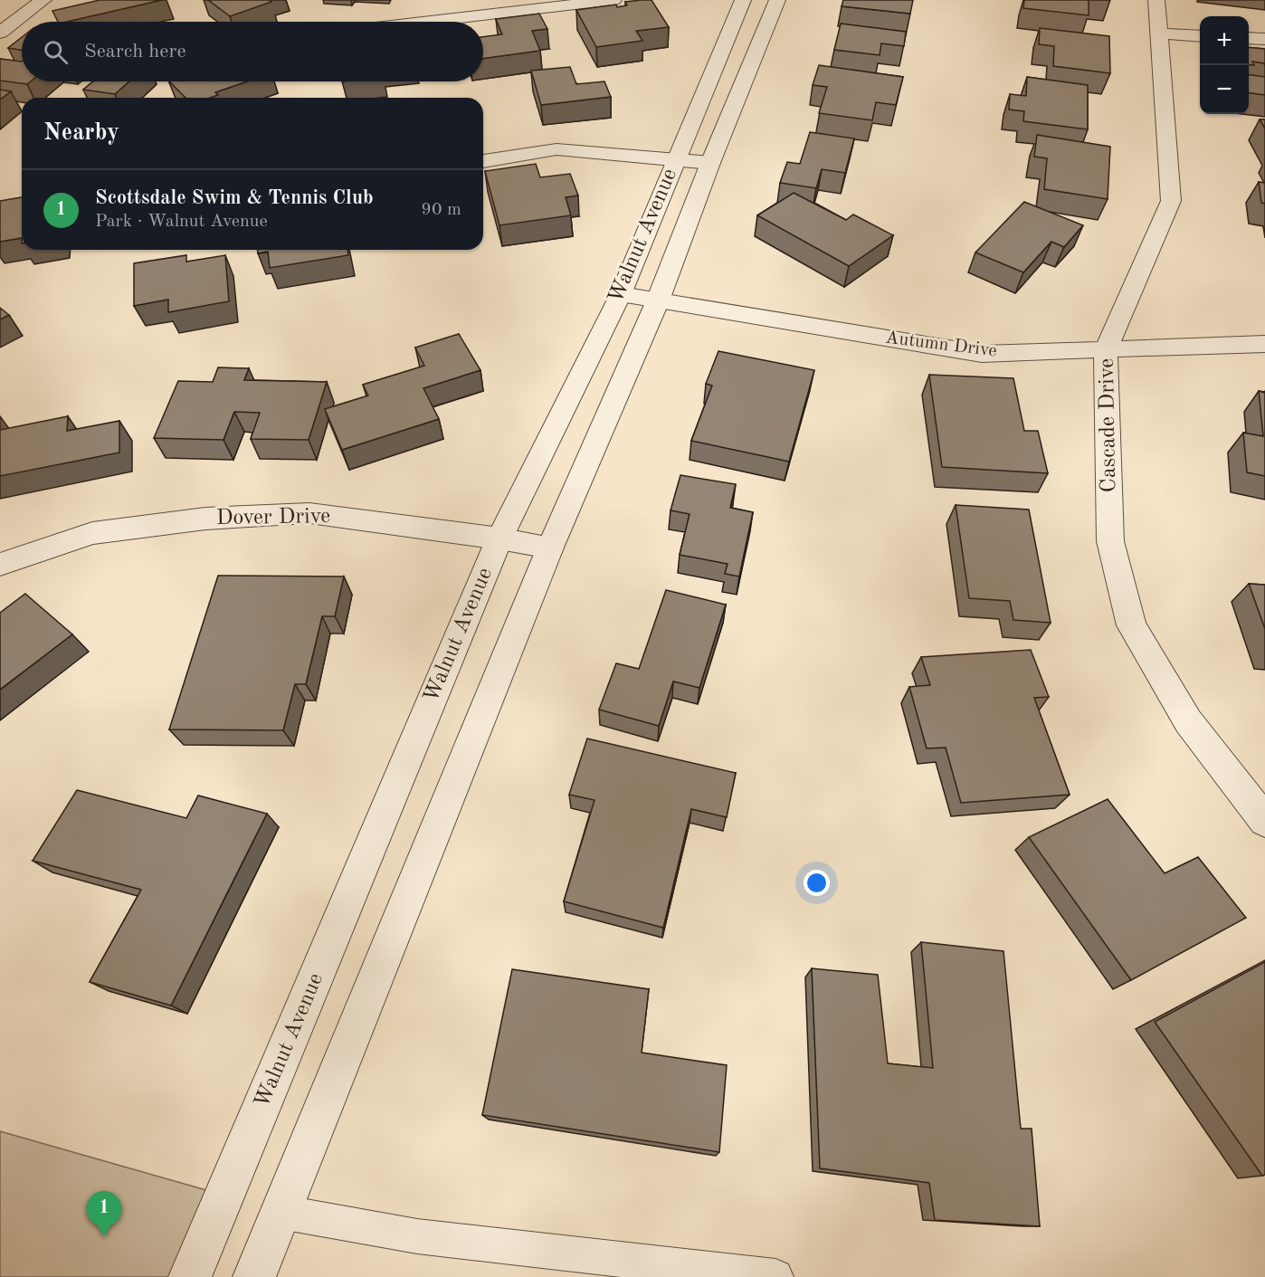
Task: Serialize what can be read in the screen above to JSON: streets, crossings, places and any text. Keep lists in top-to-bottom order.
{
  "streets": {
    "street": [
      "Walnut Avenue",
      "Autumn Drive",
      "Cascade Drive",
      "Dover Drive"
    ]
  },
  "crossings": [
    ["Walnut Avenue", "Autumn Drive"],
    ["Walnut Avenue", "Dover Drive"],
    ["Autumn Drive", "Cascade Drive"]
  ],
  "page": {
    "map_buttons": ["+", "−"],
    "search": "Search here",
    "heading": "Nearby",
    "list": [
      {
        "mark": "1",
        "name": "Scottsdale Swim & Tennis Club",
        "note": "Park · Walnut Avenue",
        "value": "90 m"
      }
    ],
    "pins": "1"
  }
}
